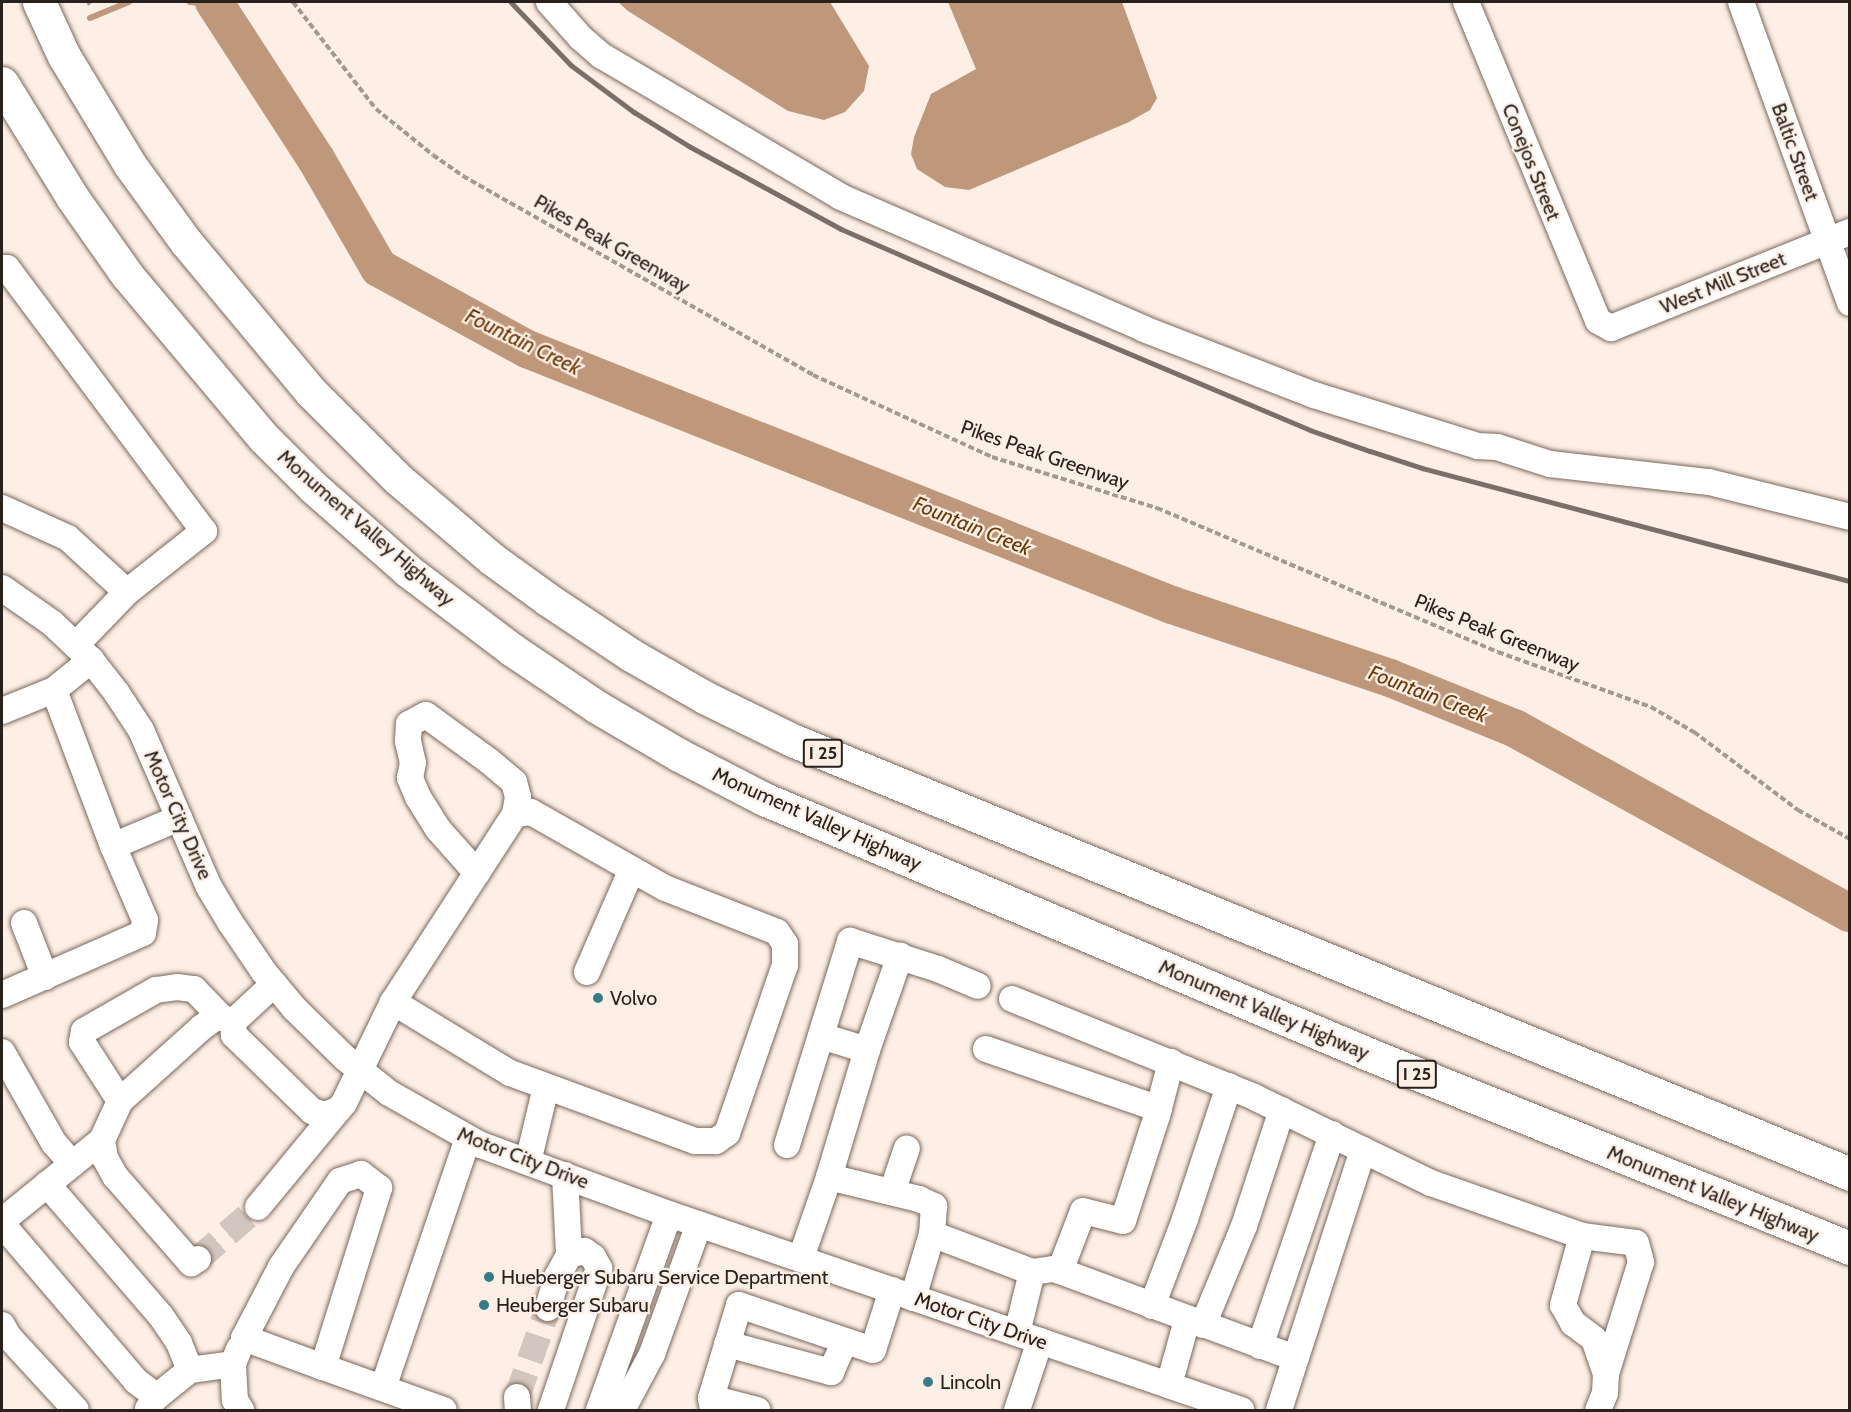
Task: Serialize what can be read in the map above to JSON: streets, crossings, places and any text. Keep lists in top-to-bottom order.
{
  "streets": {
    "highway": ["Monument Valley Highway", "I 25"],
    "street": [
      "Baltic Street",
      "Conejos Street",
      "West Mill Street",
      "Motor City Drive"
    ],
    "path": ["Pikes Peak Greenway"]
  },
  "crossings": [
    ["Baltic Street", "West Mill Street"],
    ["Conejos Street", "West Mill Street"]
  ],
  "water": ["Fountain Creek"],
  "places": [
    "Volvo",
    "Hueberger Subaru Service Department",
    "Heuberger Subaru",
    "Lincoln"
  ]
}
